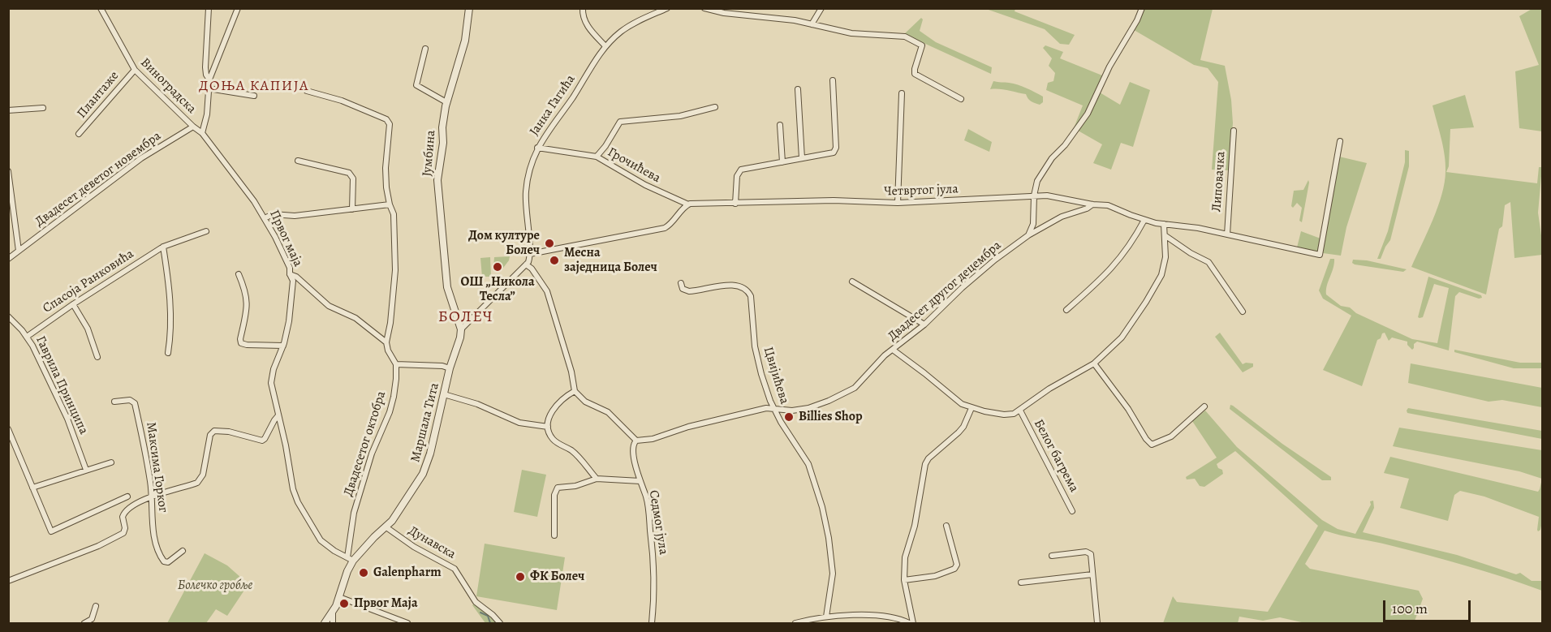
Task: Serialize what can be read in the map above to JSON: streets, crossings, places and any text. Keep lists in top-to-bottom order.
{
  "streets": {
    "street": [
      "Виноградска",
      "Плантаже",
      "Јанка Гагића",
      "Јумбина",
      "Грочићева",
      "Двадесет деветог новембра",
      "Липовачка",
      "Четвртог јула",
      "Првог маја",
      "Спасоја Ранковића",
      "Двадесет другог децембра",
      "Цвијићева",
      "Гаврила Принципа",
      "Маршала Тита",
      "Двадесетог октобра",
      "Белог багрема",
      "Максима Горког",
      "Седмог јула",
      "Дунавска"
    ]
  },
  "crossings": [
    ["Виноградска", "Плантаже"],
    ["Виноградска", "Двадесет деветог новембра"],
    ["Јанка Гагића", "Грочићева"],
    ["Јумбина", "Маршала Тита"],
    ["Грочићева", "Четвртог јула"],
    ["Липовачка", "Четвртог јула"],
    ["Четвртог јула", "Двадесет другог децембра"],
    ["Првог маја", "Маршала Тита"],
    ["Првог маја", "Двадесетог октобра"],
    ["Спасоја Ранковића", "Гаврила Принципа"],
    ["Двадесет другог децембра", "Цвијићева"],
    ["Двадесет другог децембра", "Седмог јула"],
    ["Маршала Тита", "Двадесетог октобра"],
    ["Маршала Тита", "Дунавска"]
  ],
  "districts": ["ДОЊА КАПИЈА", "БОЛЕЧ"],
  "parks": ["Болечко гробље"],
  "places": [
    "Дом културе Болеч",
    "Месна заједница Болеч",
    "ОШ „Никола Тесла”",
    "Billies Shop",
    "Galenpharm",
    "ФК Болеч",
    "Првог Маја"
  ],
  "scale_bar": "100 m"
}
